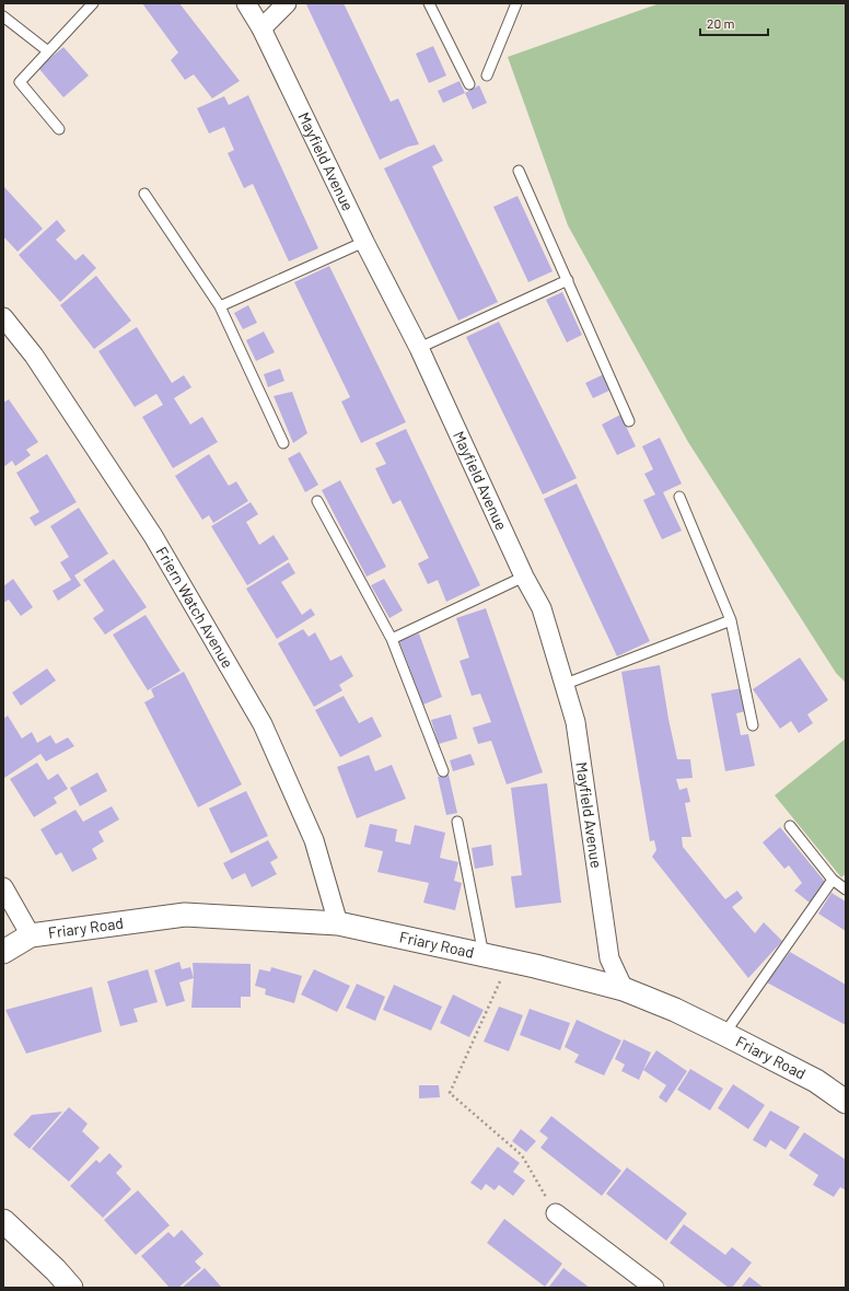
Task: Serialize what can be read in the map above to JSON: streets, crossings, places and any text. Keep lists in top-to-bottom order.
{
  "streets": {
    "street": ["Mayfield Avenue", "Friern Watch Avenue", "Friary Road"]
  },
  "crossings": [
    ["Mayfield Avenue", "Friary Road"],
    ["Friern Watch Avenue", "Friary Road"]
  ],
  "scale_bar": "20 m"
}
